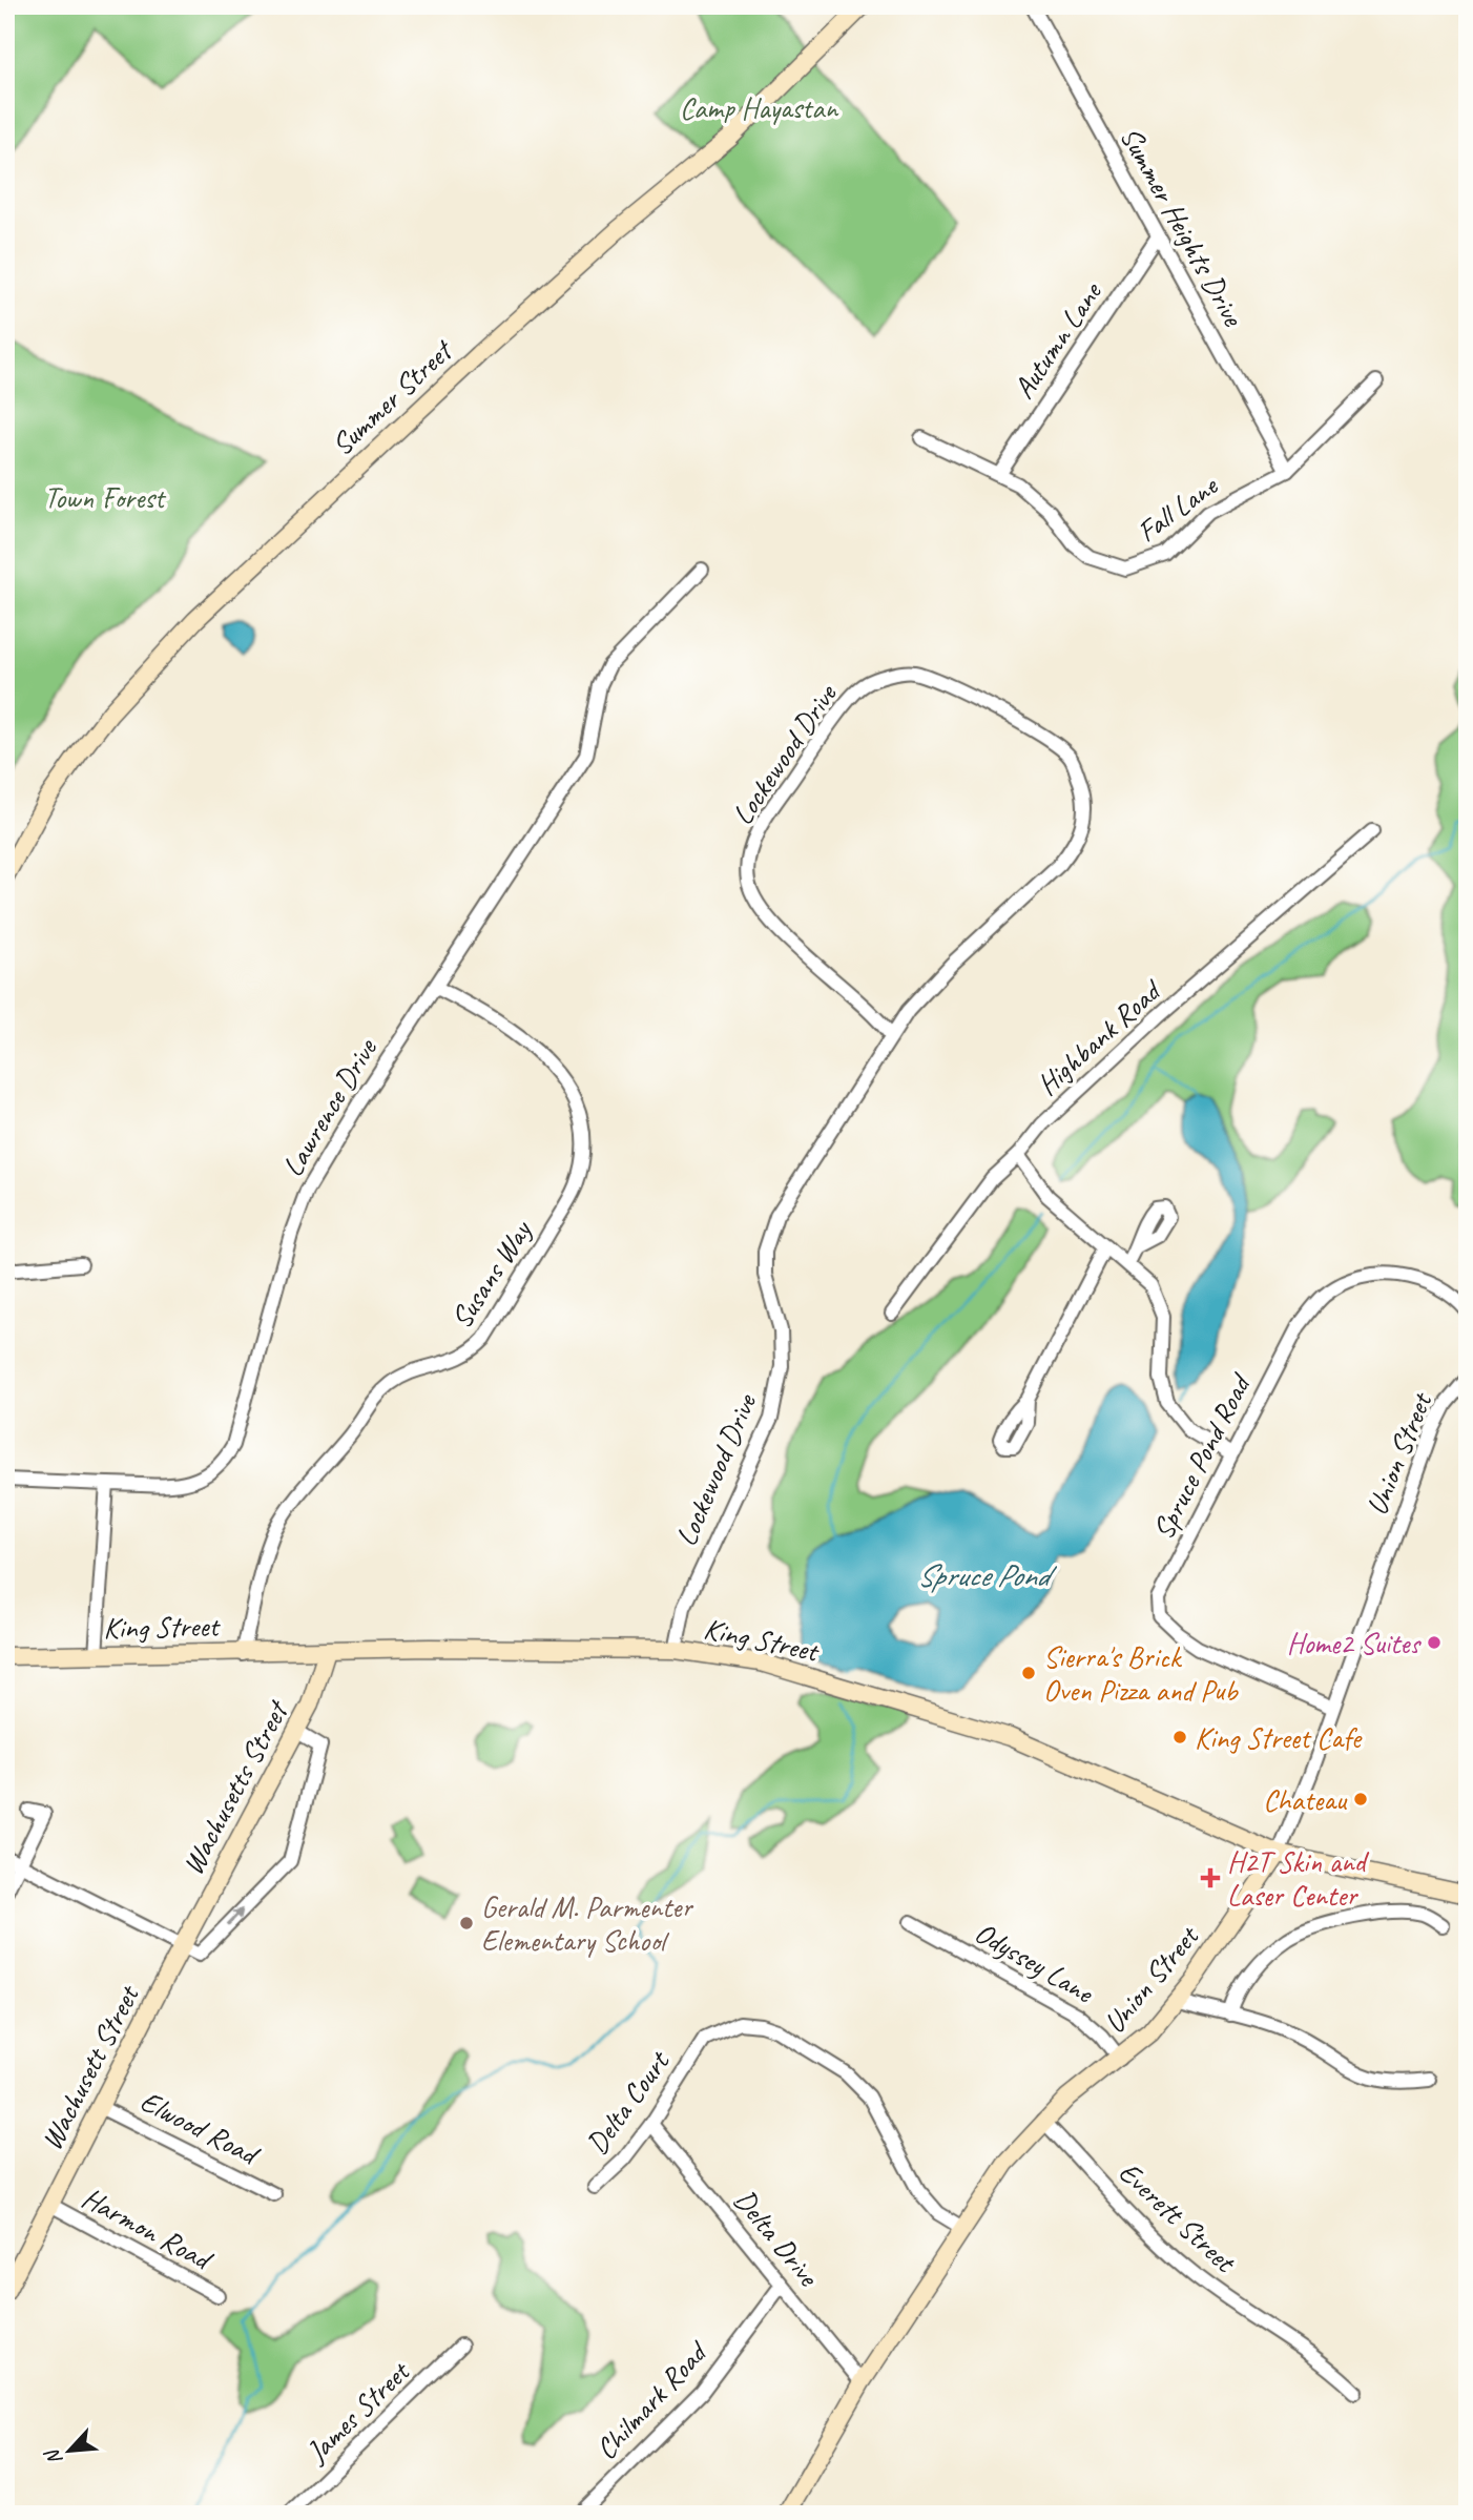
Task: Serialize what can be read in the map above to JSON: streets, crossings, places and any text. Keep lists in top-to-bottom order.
{
  "streets": {
    "main road": [
      "Summer Street",
      "Union Street",
      "King Street",
      "Wachusetts Street",
      "Wachusett Street"
    ],
    "street": [
      "Summer Heights Drive",
      "Autumn Lane",
      "Fall Lane",
      "Lockewood Drive",
      "Highbank Road",
      "Lawrence Drive",
      "Susans Way",
      "Spruce Pond Road",
      "Odyssey Lane",
      "Delta Court",
      "Elwood Road",
      "Everett Street",
      "Harmon Road",
      "Delta Drive",
      "Chilmark Road",
      "James Street"
    ]
  },
  "crossings": [
    ["Summer Heights Drive", "Autumn Lane"],
    ["Summer Heights Drive", "Fall Lane"],
    ["Autumn Lane", "Fall Lane"],
    ["Lockewood Drive", "King Street"],
    ["Lawrence Drive", "Susans Way"],
    ["Susans Way", "King Street"],
    ["Union Street", "Spruce Pond Road"],
    ["Union Street", "King Street"],
    ["Union Street", "Odyssey Lane"],
    ["Union Street", "Delta Court"],
    ["Union Street", "Everett Street"],
    ["Union Street", "Delta Drive"],
    ["King Street", "Wachusetts Street"],
    ["Wachusetts Street", "Wachusett Street"],
    ["Wachusett Street", "Elwood Road"],
    ["Wachusett Street", "Harmon Road"],
    ["Delta Court", "Delta Drive"],
    ["Delta Drive", "Chilmark Road"]
  ],
  "water": ["Spruce Pond"],
  "parks": ["Camp Hayastan", "Town Forest"],
  "places": {
    "other": [
      "Home2 Suites",
      "Sierra's Brick Oven Pizza and Pub",
      "King Street Cafe",
      "Chateau",
      "Gerald M. Parmenter Elementary School"
    ],
    "health": ["H2T Skin and Laser Center"]
  },
  "north": "bottom left"
}
